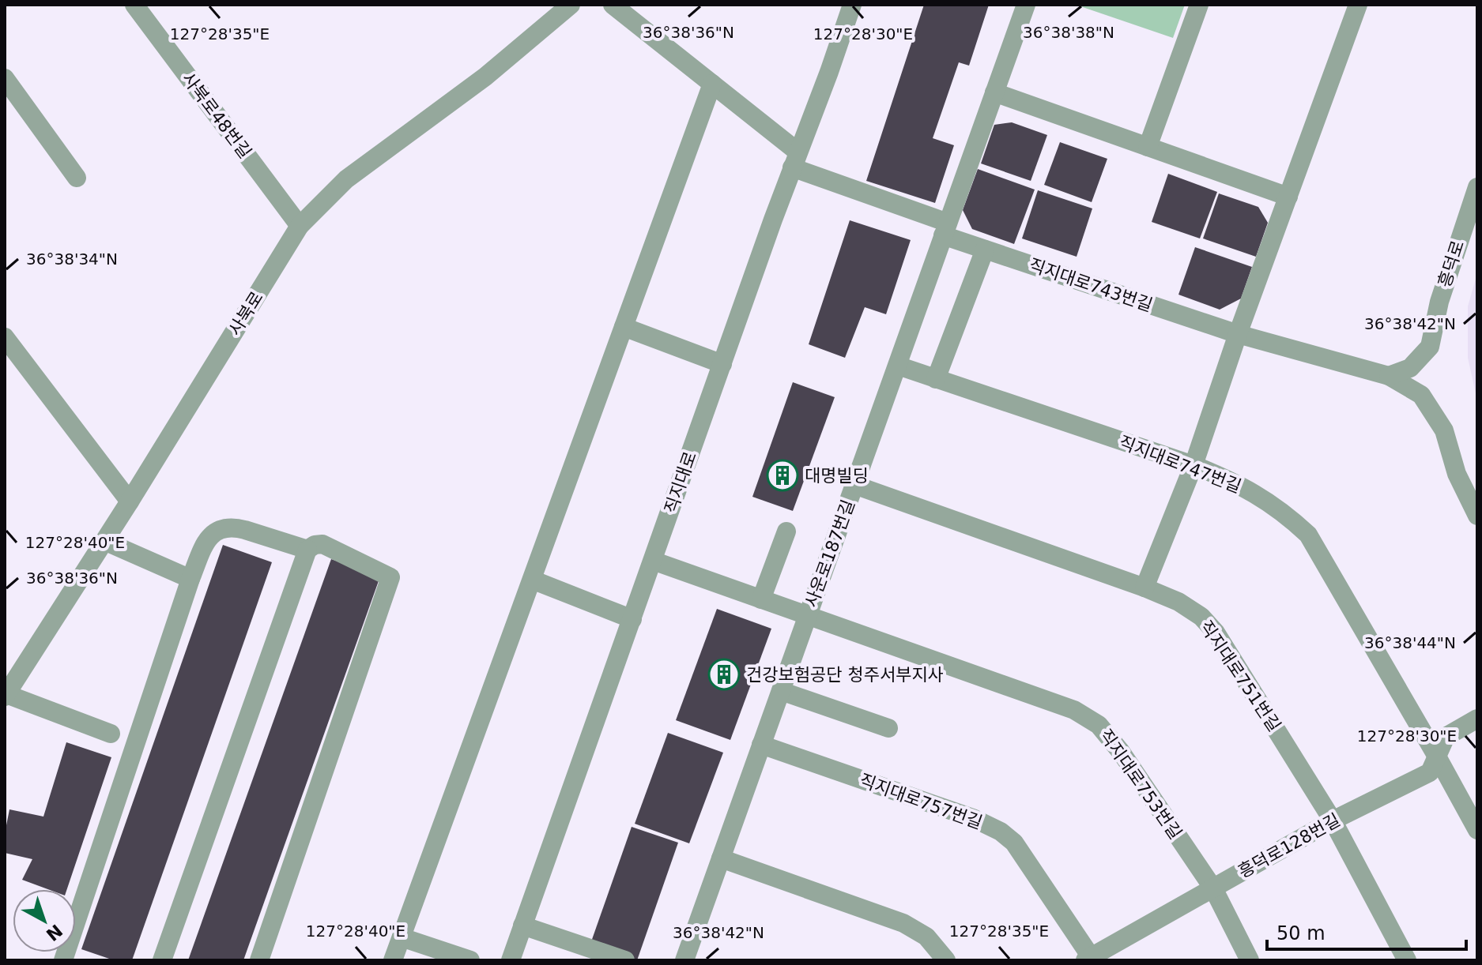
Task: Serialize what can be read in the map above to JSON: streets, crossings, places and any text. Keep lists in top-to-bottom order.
{
  "streets": {
    "street": [
      "사북로48번길",
      "흥덕로",
      "직지대로743번길",
      "사북로",
      "직지대로747번길",
      "직지대로",
      "사운로187번길",
      "직지대로751번길",
      "직지대로753번길",
      "직지대로757번길",
      "흥덕로128번길"
    ]
  },
  "crossings": [
    ["사북로48번길", "사북로"],
    ["흥덕로", "직지대로743번길"],
    ["직지대로743번길", "직지대로"],
    ["직지대로743번길", "사운로187번길"],
    ["직지대로747번길", "사운로187번길"],
    ["직지대로747번길", "흥덕로128번길"],
    ["직지대로", "직지대로753번길"],
    ["사운로187번길", "직지대로751번길"],
    ["사운로187번길", "직지대로753번길"],
    ["사운로187번길", "직지대로757번길"],
    ["직지대로751번길", "흥덕로128번길"],
    ["직지대로753번길", "흥덕로128번길"],
    ["직지대로757번길", "흥덕로128번길"]
  ],
  "places": {
    "building": ["대명빌딩", "건강보험공단 청주서부지사"]
  },
  "scale_bar": "50 m",
  "north": "bottom right",
  "coordinates": [
    "36°38'38\"N",
    "36°38'36\"N",
    "127°28'35\"E",
    "127°28'30\"E",
    "36°38'34\"N",
    "36°38'42\"N",
    "127°28'40\"E",
    "36°38'44\"N"
  ]
}
